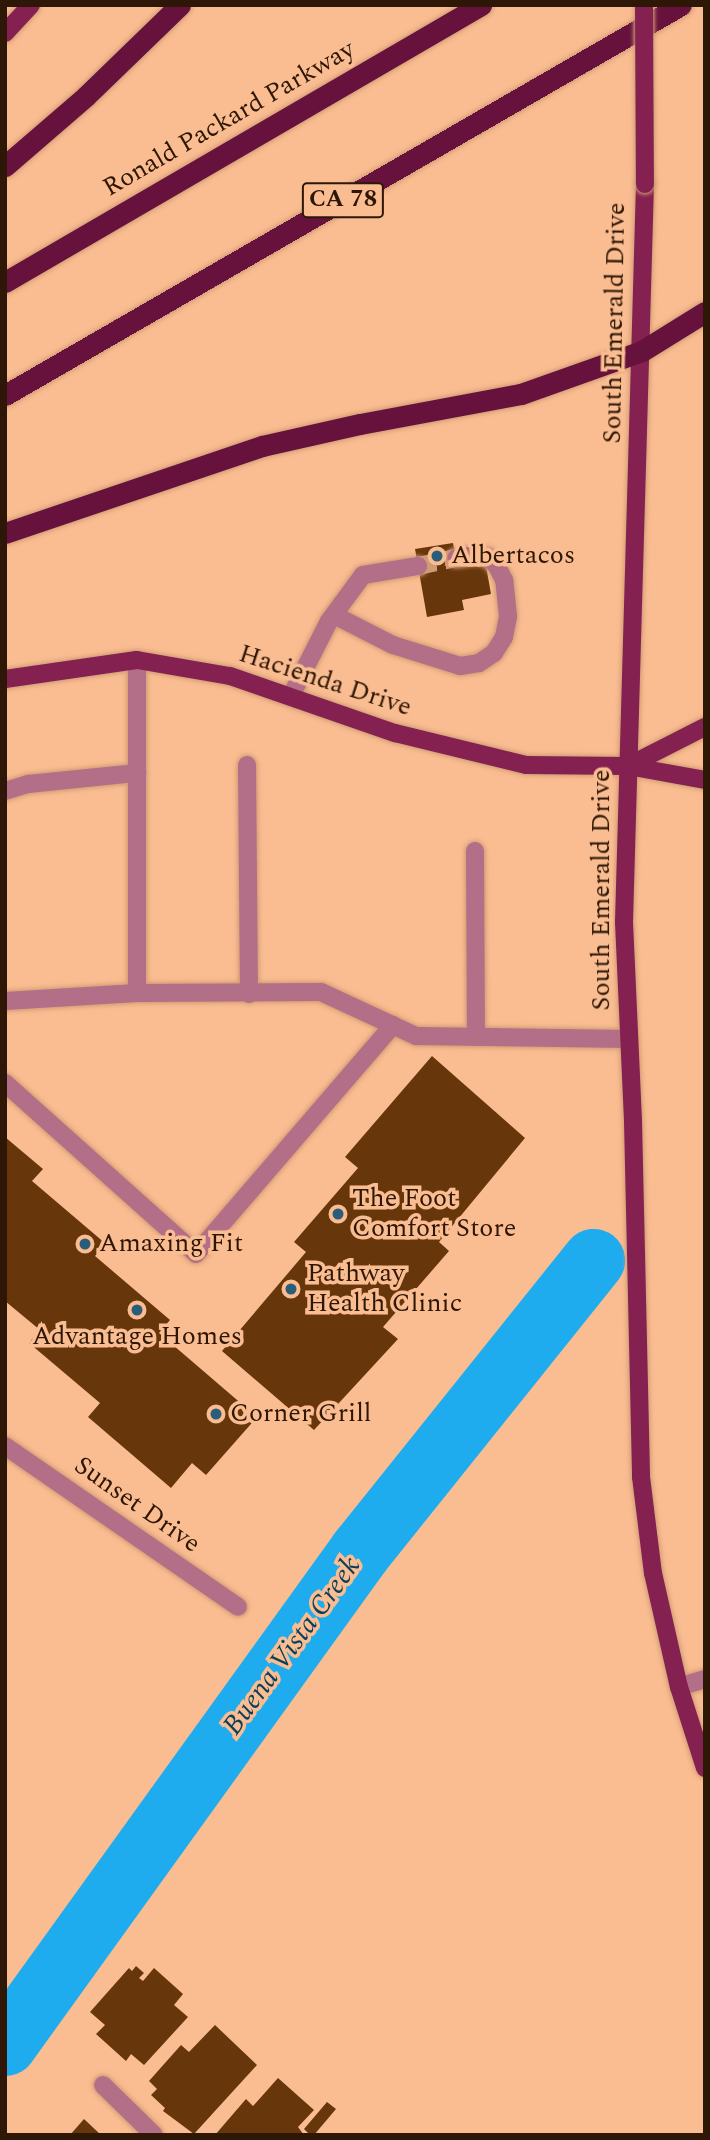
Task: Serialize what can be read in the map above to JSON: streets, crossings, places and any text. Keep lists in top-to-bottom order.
{
  "streets": {
    "highway": ["Ronald Packard Parkway", "CA 78"],
    "main road": ["South Emerald Drive", "Hacienda Drive"],
    "street": ["Sunset Drive"]
  },
  "crossings": [
    ["South Emerald Drive", "Hacienda Drive"]
  ],
  "water": ["Buena Vista Creek"],
  "places": [
    "Albertacos",
    "The Foot Comfort Store",
    "Amaxing Fit",
    "Pathway Health Clinic",
    "Advantage Homes",
    "Corner Grill"
  ]
}
